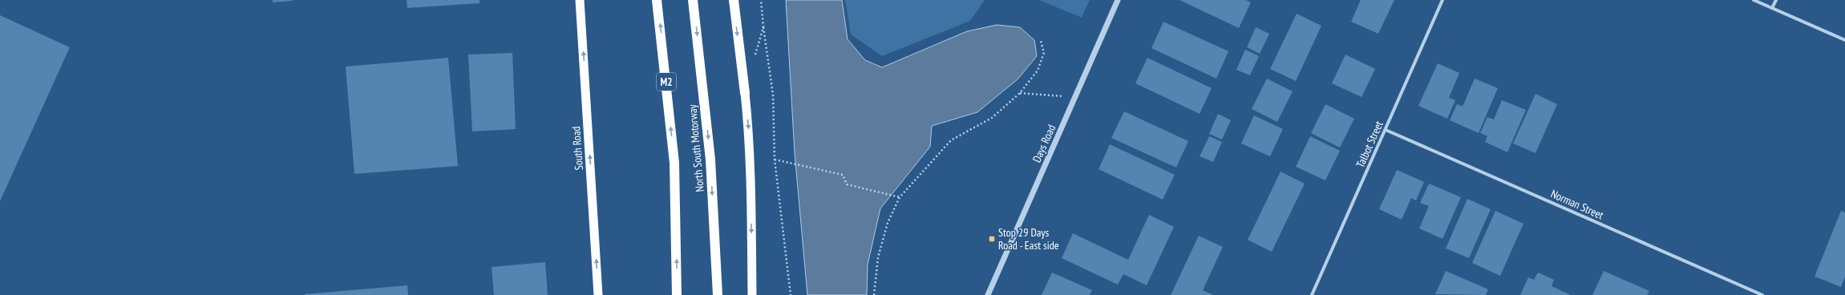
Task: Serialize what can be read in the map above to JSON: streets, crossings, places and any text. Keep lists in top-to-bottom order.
{
  "streets": {
    "highway": ["M2", "South Road", "North South Motorway"],
    "street": ["Days Road", "Talbot Street", "Norman Street"]
  },
  "crossings": [
    ["Talbot Street", "Norman Street"]
  ],
  "one_way": ["South Road"],
  "places": {
    "transit": ["Stop 29 Days Road - East side"]
  }
}
